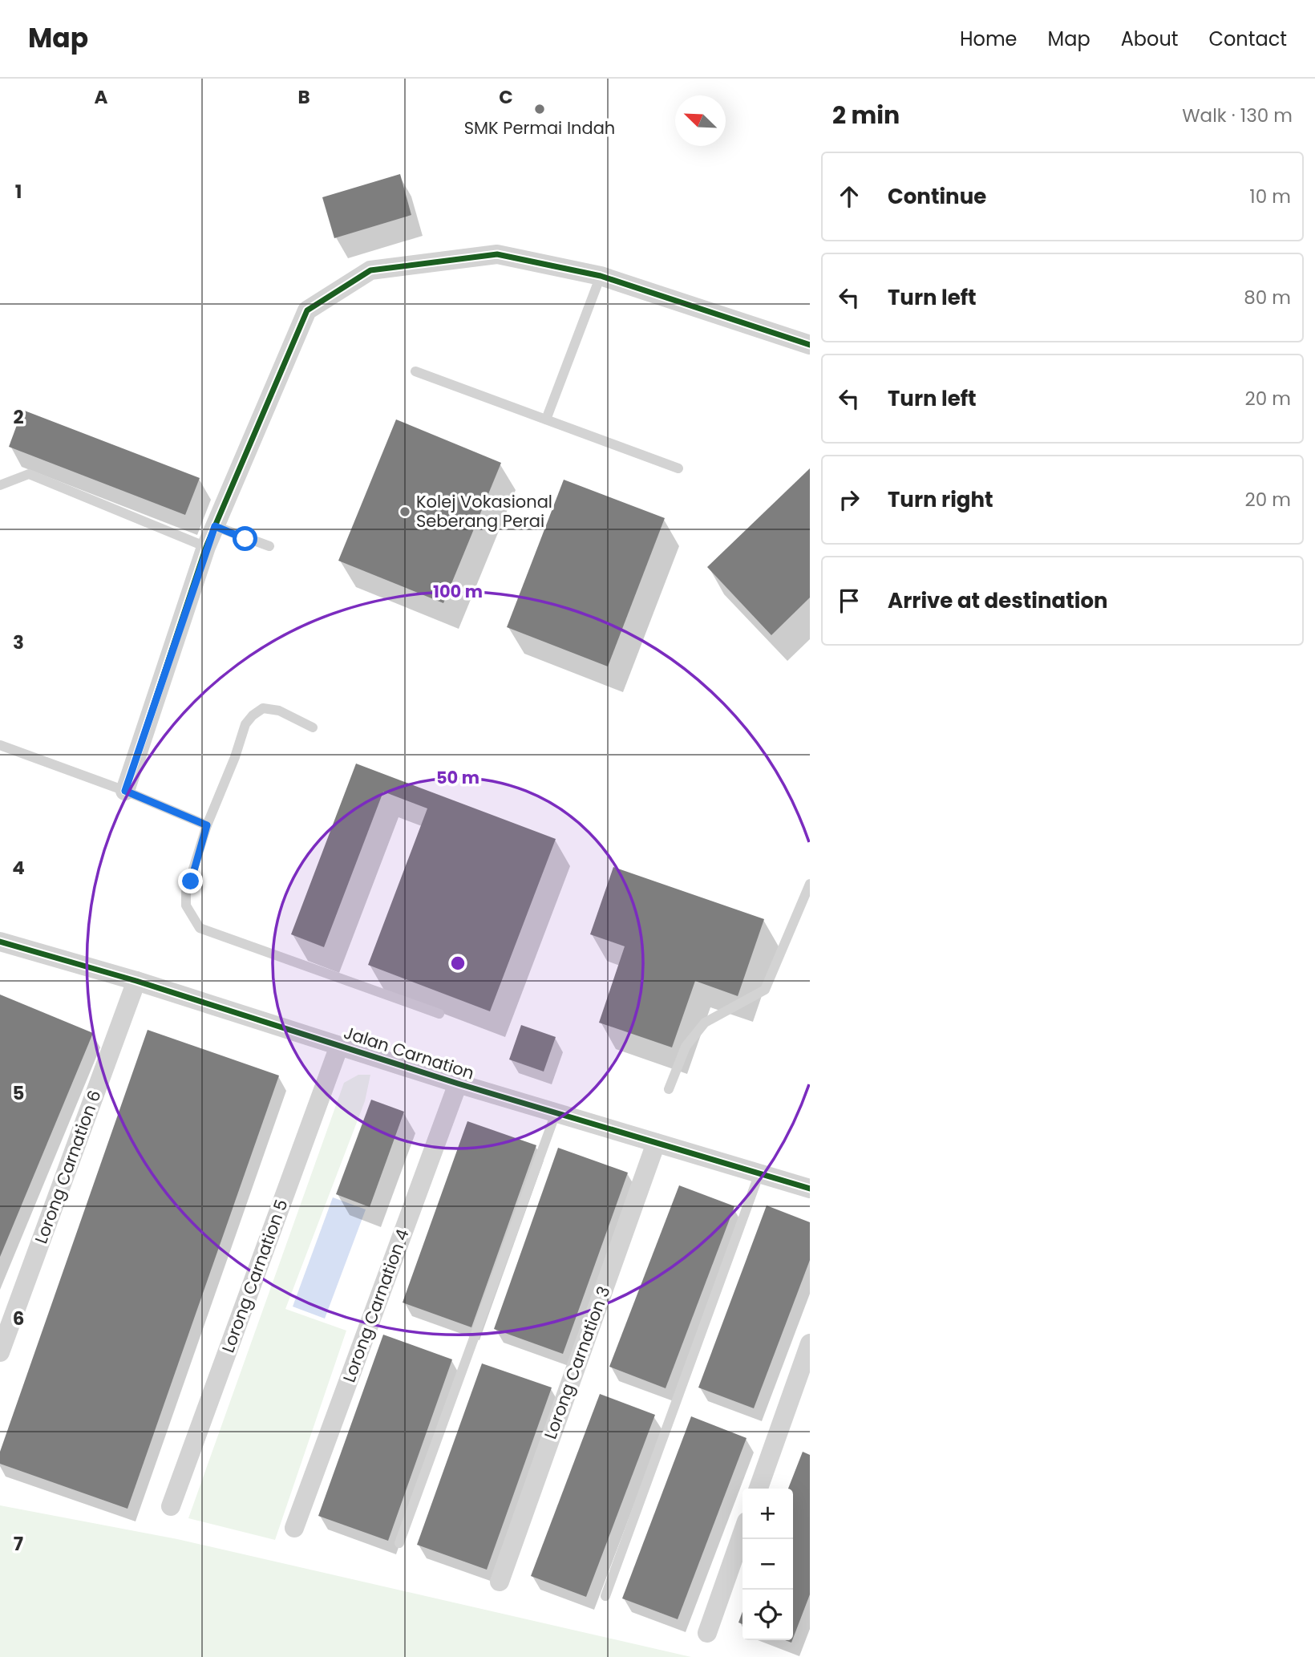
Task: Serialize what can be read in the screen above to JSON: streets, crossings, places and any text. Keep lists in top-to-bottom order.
{
  "streets": {
    "street": [
      "Jalan Carnation",
      "Lorong Carnation 6",
      "Lorong Carnation 5",
      "Lorong Carnation 4",
      "Lorong Carnation 3"
    ]
  },
  "crossings": [
    ["Jalan Carnation", "Lorong Carnation 6"],
    ["Jalan Carnation", "Lorong Carnation 5"],
    ["Jalan Carnation", "Lorong Carnation 4"],
    ["Jalan Carnation", "Lorong Carnation 3"]
  ],
  "places": ["SMK Permai Indah", "Kolej Vokasional Seberang Perai"],
  "north": "top left",
  "page": {
    "header": "Map",
    "nav": [
      "Home",
      "Map",
      "About",
      "Contact"
    ],
    "heading": ["2 min", "Walk · 130 m"],
    "list": [
      ["Continue", "10 m"],
      ["Turn left", "80 m"],
      ["Turn left", "20 m"],
      ["Turn right", "20 m"],
      "Arrive at destination"
    ],
    "map_buttons": ["+", "−"]
  },
  "grid": {
    "columns": ["A", "B", "C"],
    "rows": [
      "1",
      "2",
      "3",
      "4",
      "5",
      "6",
      "7"
    ]
  },
  "rings": ["100 m", "50 m"]
}
